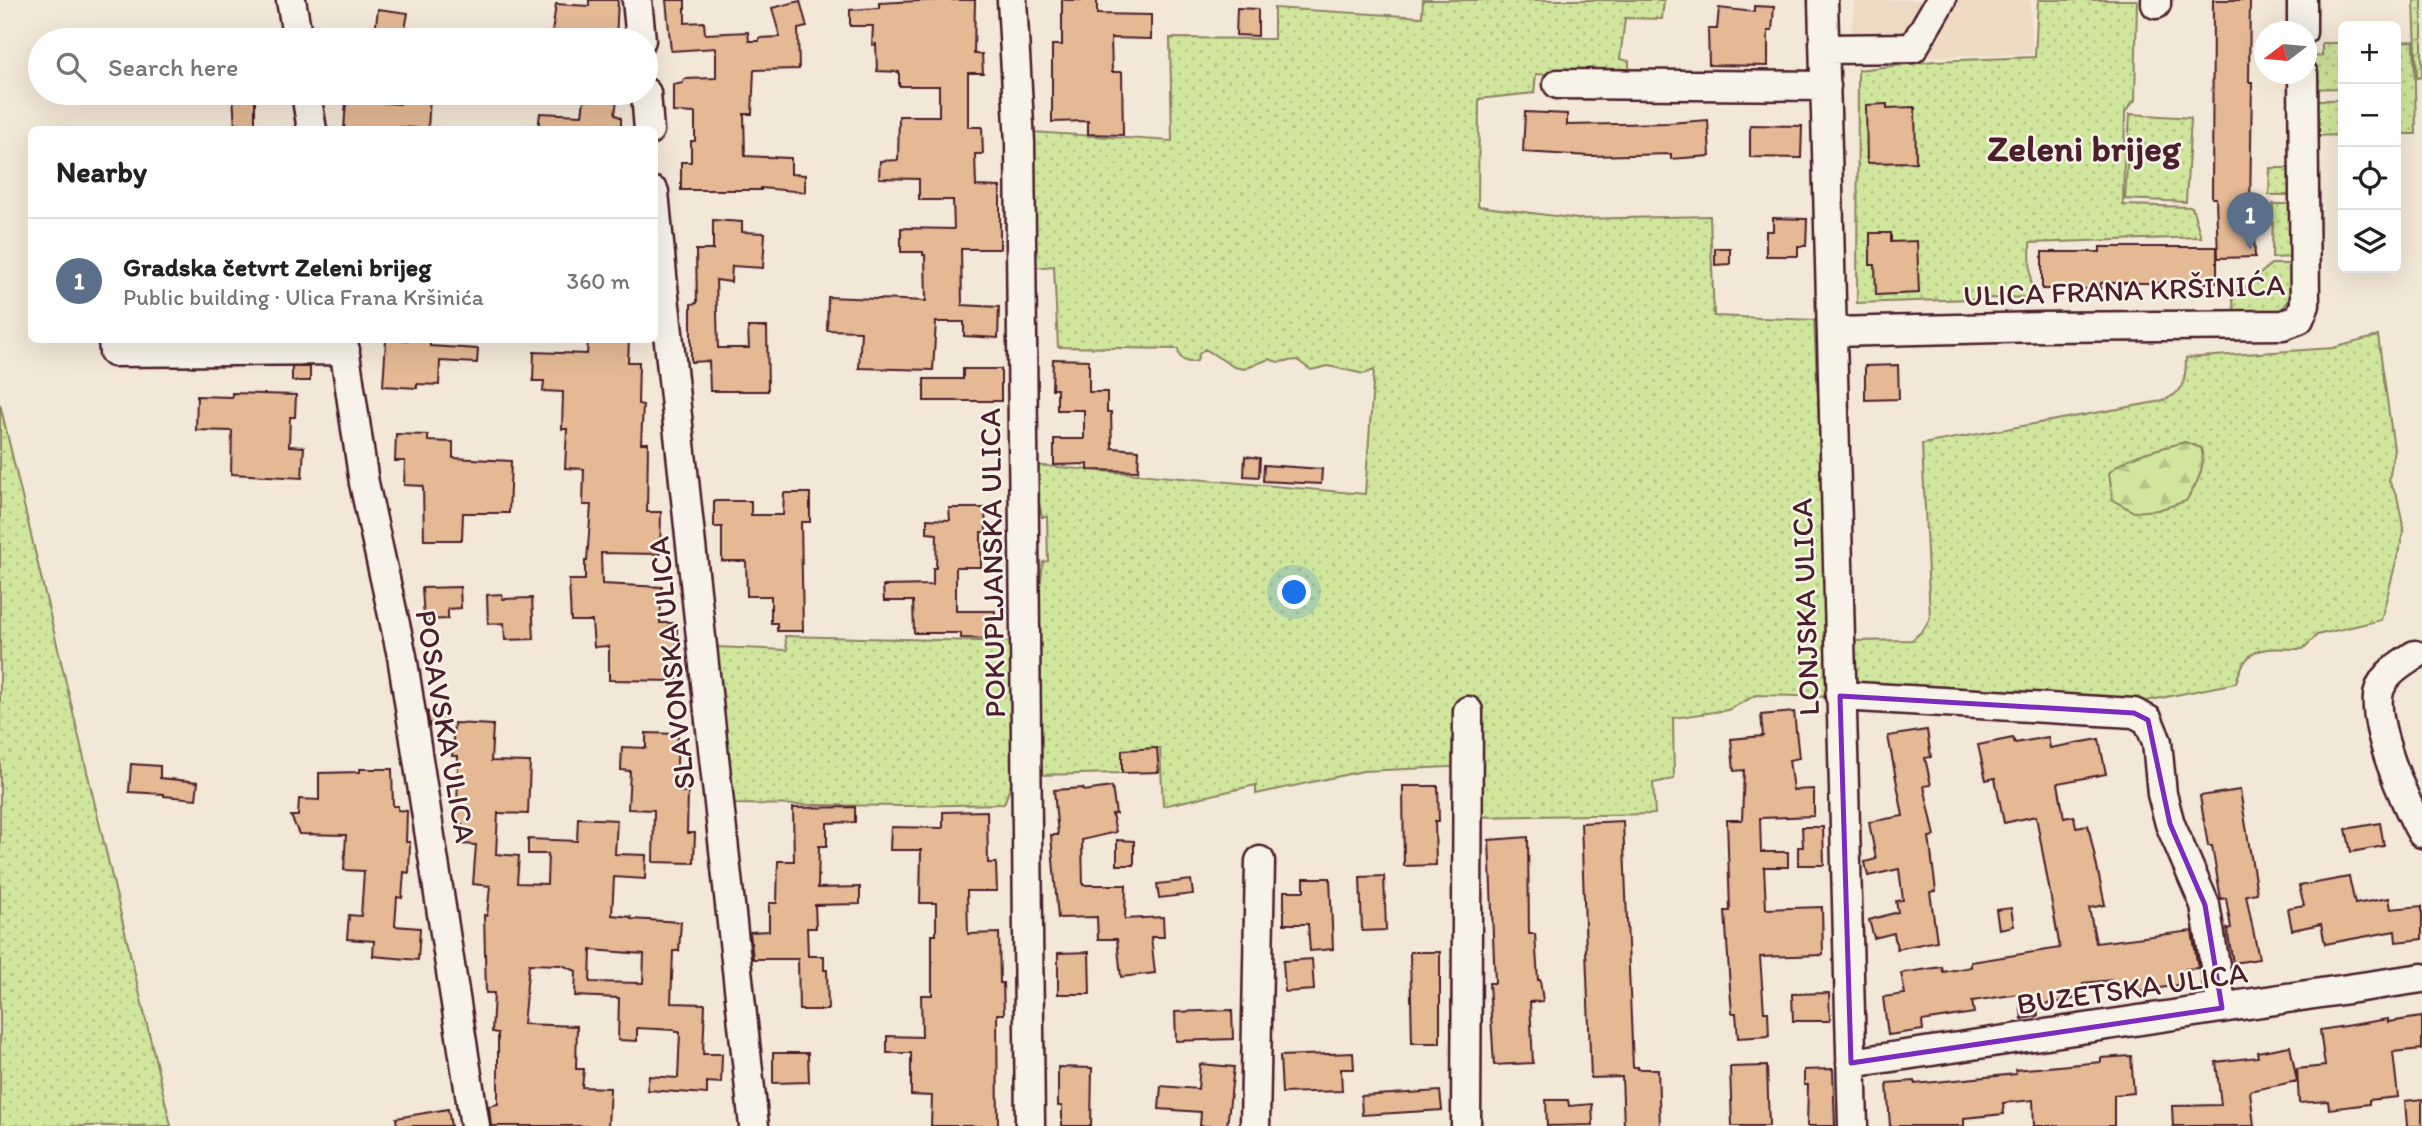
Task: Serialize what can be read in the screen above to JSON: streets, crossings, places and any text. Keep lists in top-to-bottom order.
{
  "streets": {
    "street": [
      "ULICA FRANA KRŠINIĆA",
      "POKUPLJANSKA ULICA",
      "LONJSKA ULICA",
      "SLAVONSKA ULICA",
      "POSAVSKA ULICA",
      "BUZETSKA ULICA"
    ]
  },
  "crossings": [
    ["ULICA FRANA KRŠINIĆA", "LONJSKA ULICA"],
    ["LONJSKA ULICA", "BUZETSKA ULICA"]
  ],
  "districts": ["Zeleni brijeg"],
  "north": "left",
  "page": {
    "map_buttons": ["+", "−"],
    "search": "Search here",
    "heading": "Nearby",
    "pins": "1",
    "list": [
      {
        "mark": "1",
        "name": "Gradska četvrt Zeleni brijeg",
        "note": "Public building · Ulica Frana Kršinića",
        "value": "360 m"
      }
    ]
  }
}
